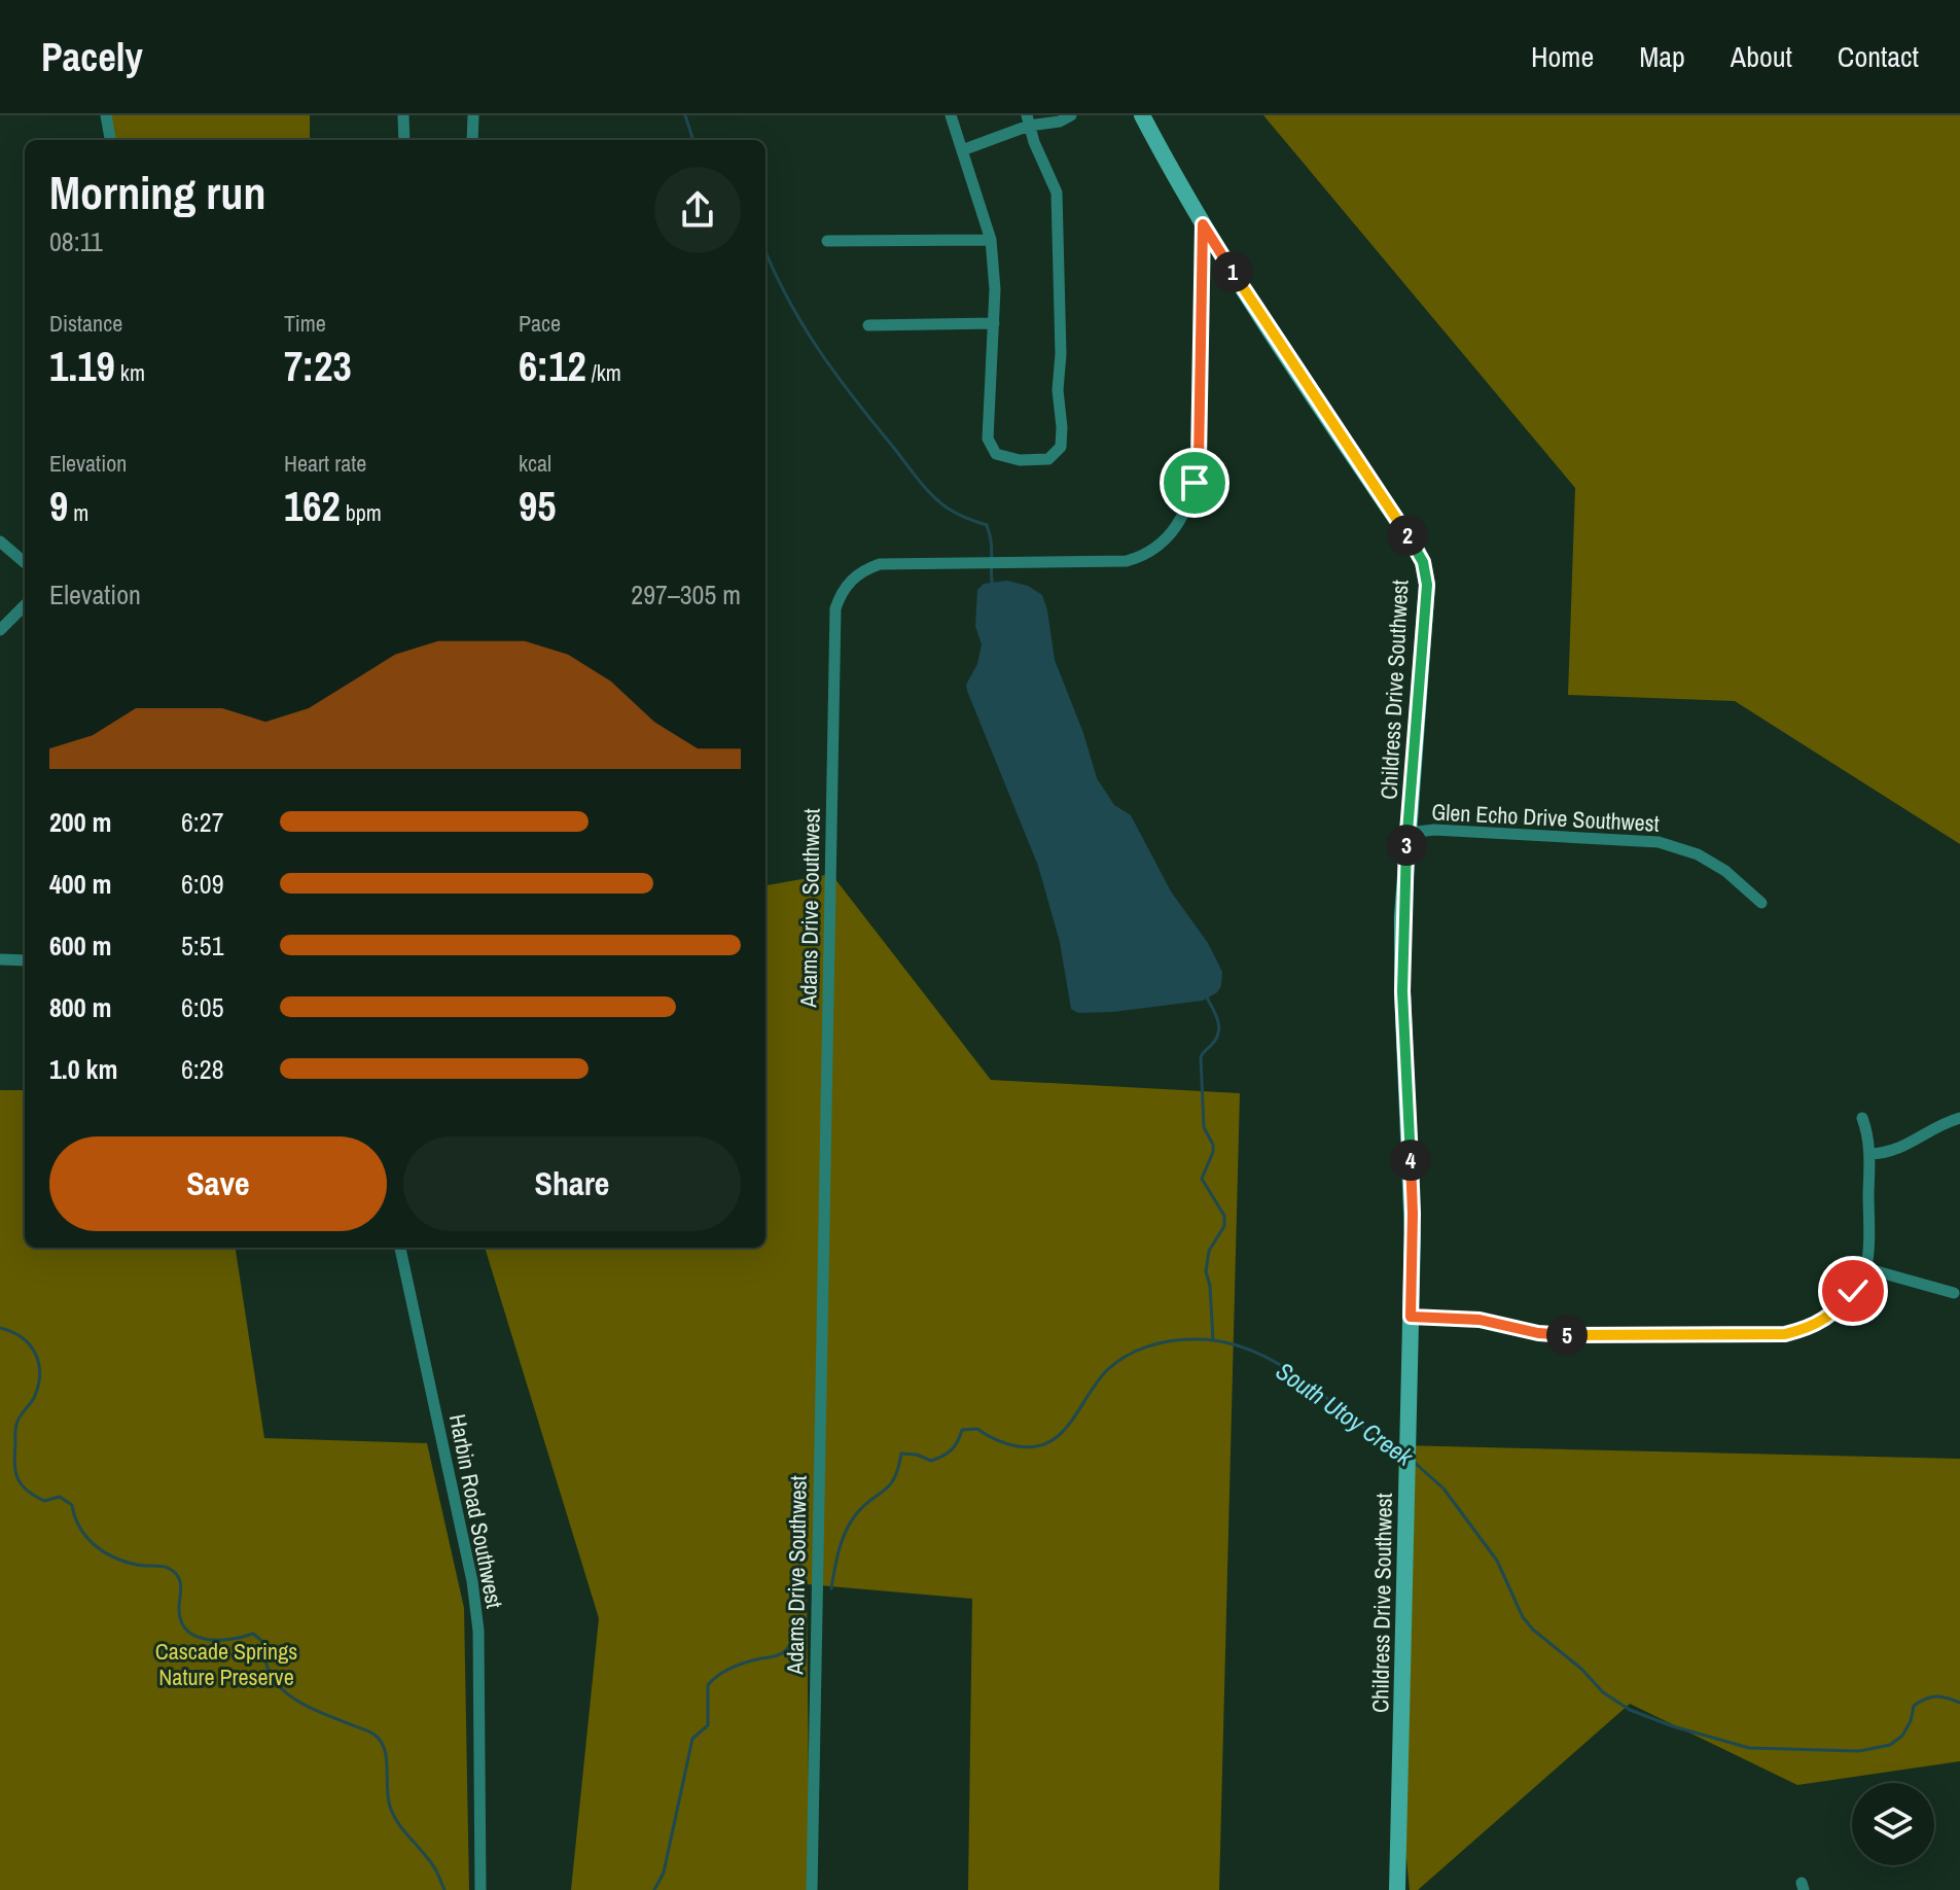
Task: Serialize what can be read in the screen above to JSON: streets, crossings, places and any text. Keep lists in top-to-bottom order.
{
  "streets": {
    "street": [
      "Childress Drive Southwest",
      "Glen Echo Drive Southwest",
      "Adams Drive Southwest",
      "Harbin Road Southwest"
    ]
  },
  "crossings": [
    ["Childress Drive Southwest", "Glen Echo Drive Southwest"],
    ["Childress Drive Southwest", "Adams Drive Southwest"]
  ],
  "water": ["South Utoy Creek"],
  "parks": ["Cascade Springs Nature Preserve"],
  "page": {
    "header": "Pacely",
    "nav": [
      "Home",
      "Map",
      "About",
      "Contact"
    ],
    "heading": ["Morning run", "08:11"],
    "pins": [
      "1",
      "2",
      "3",
      "4",
      "5"
    ],
    "stats": [
      ["Distance", "1.19 km"],
      ["Time", "7:23"],
      ["Pace", "6:12 /km"],
      ["Elevation", "9 m"],
      ["Heart rate", "162 bpm"],
      ["kcal", "95"]
    ],
    "chart": ["Elevation", "297–305 m"],
    "list": [
      {
        "name": "200 m",
        "note": "6:27"
      },
      {
        "name": "400 m",
        "note": "6:09"
      },
      {
        "name": "600 m",
        "note": "5:51"
      },
      {
        "name": "800 m",
        "note": "6:05"
      },
      {
        "name": "1.0 km",
        "note": "6:28"
      }
    ],
    "buttons": ["Save", "Share"]
  }
}
